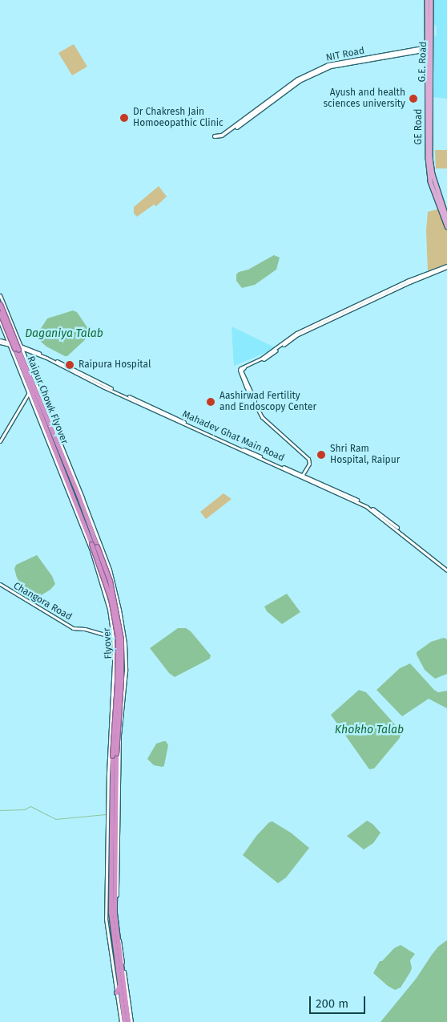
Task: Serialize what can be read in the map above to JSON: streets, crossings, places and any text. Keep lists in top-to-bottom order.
{
  "streets": {
    "highway": ["Raipur Chowk Flyover", "Flyover"],
    "main road": ["NIT Road", "G.E. Road", "GE Road"],
    "street": ["Mahadev Ghat Main Road", "Changora Road"]
  },
  "crossings": [
    ["NIT Road", "G.E. Road"],
    ["NIT Road", "GE Road"],
    ["G.E. Road", "GE Road"],
    ["Raipur Chowk Flyover", "Flyover"]
  ],
  "water": ["Daganiya Talab", "Khokho Talab"],
  "places": [
    "Ayush and health sciences university",
    "Dr Chakresh Jain Homoeopathic Clinic",
    "Raipura Hospital",
    "Aashirwad Fertility and Endoscopy Center",
    "Shri Ram Hospital, Raipur"
  ],
  "scale_bar": "200 m"
}
